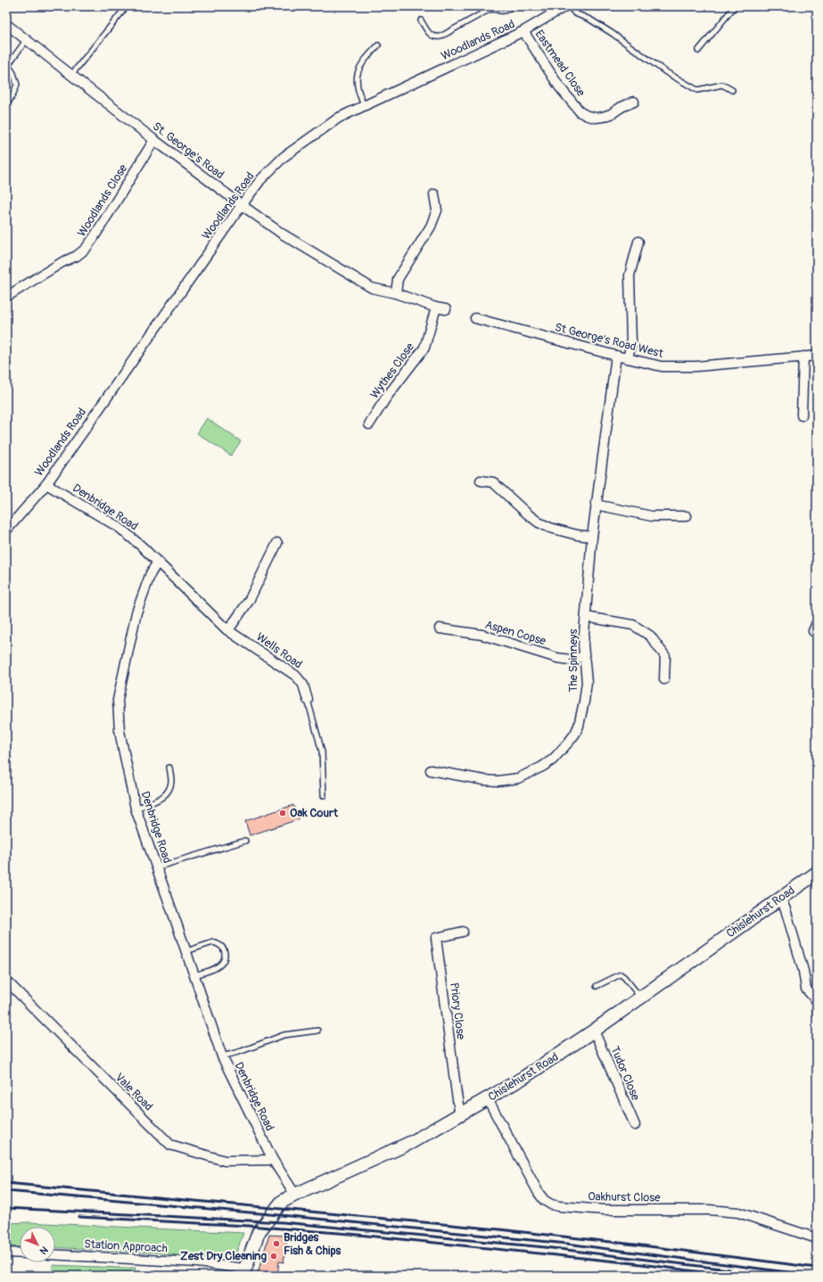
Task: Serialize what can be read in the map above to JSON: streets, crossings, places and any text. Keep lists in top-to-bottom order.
{
  "streets": {
    "main road": ["Chislehurst Road"],
    "street": [
      "Woodlands Road",
      "Eastmead Close",
      "St. George's Road",
      "Woodlands Close",
      "St George's Road West",
      "Wythes Close",
      "Denbridge Road",
      "Aspen Copse",
      "Wells Road",
      "The Spinneys",
      "Priory Close",
      "Tudor Close",
      "Vale Road",
      "Oakhurst Close",
      "Station Approach"
    ]
  },
  "crossings": [
    ["Woodlands Road", "Eastmead Close"],
    ["Woodlands Road", "St. George's Road"],
    ["Woodlands Road", "Denbridge Road"],
    ["St. George's Road", "Woodlands Close"],
    ["St. George's Road", "Wythes Close"],
    ["St George's Road West", "The Spinneys"],
    ["Denbridge Road", "Wells Road"],
    ["Denbridge Road", "Chislehurst Road"],
    ["Denbridge Road", "Vale Road"],
    ["Aspen Copse", "The Spinneys"],
    ["Chislehurst Road", "Priory Close"],
    ["Chislehurst Road", "Tudor Close"],
    ["Chislehurst Road", "Oakhurst Close"],
    ["Chislehurst Road", "Station Approach"]
  ],
  "places": ["Oak Court", "Bridges Fish & Chips", "Zest Dry Cleaning"],
  "north": "bottom right"
}
